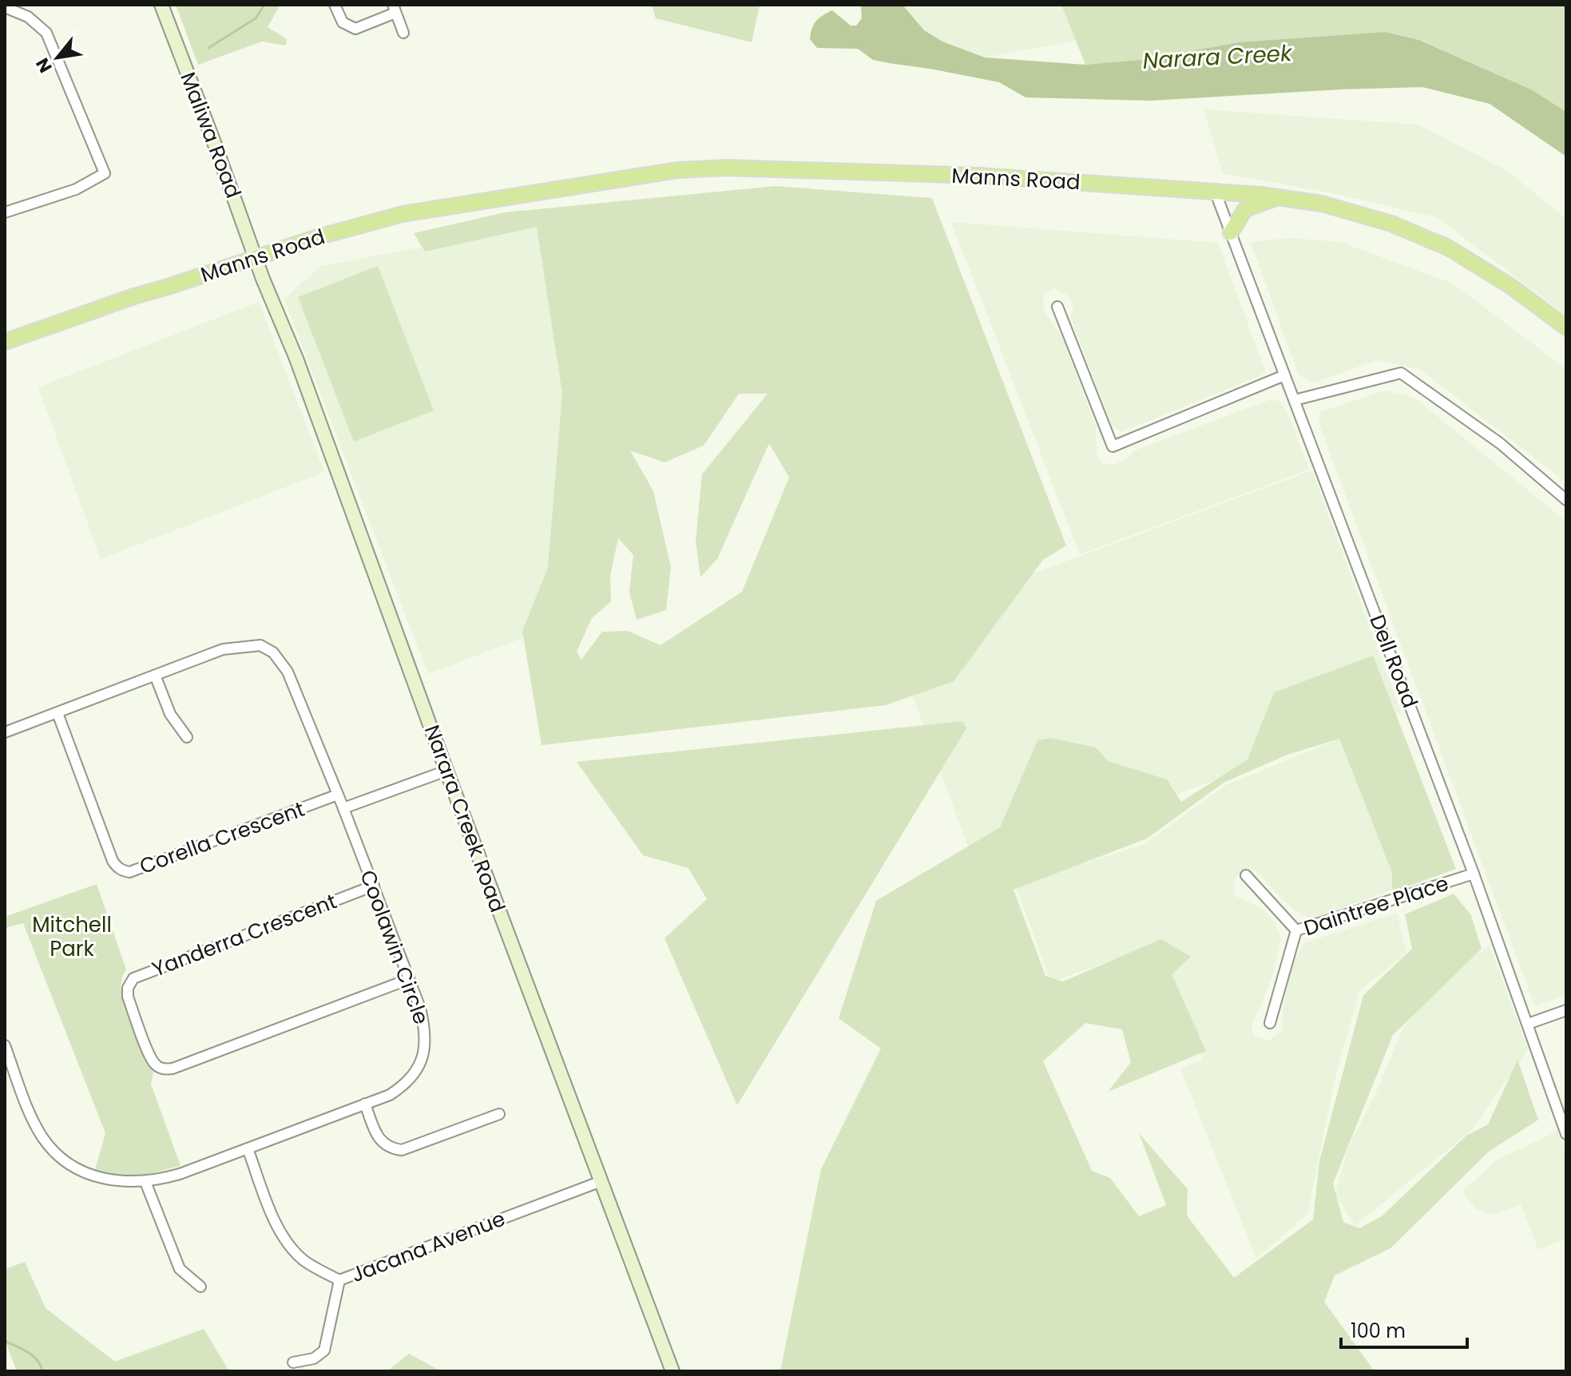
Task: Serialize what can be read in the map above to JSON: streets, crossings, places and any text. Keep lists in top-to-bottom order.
{
  "streets": {
    "main road": ["Manns Road"],
    "street": [
      "Maliwa Road",
      "Dell Road",
      "Narara Creek Road",
      "Corella Crescent",
      "Daintree Place",
      "Yanderra Crescent",
      "Coolawin Circle",
      "Jacana Avenue"
    ]
  },
  "crossings": [
    ["Maliwa Road", "Manns Road"],
    ["Maliwa Road", "Narara Creek Road"],
    ["Manns Road", "Dell Road"],
    ["Manns Road", "Narara Creek Road"],
    ["Dell Road", "Daintree Place"],
    ["Narara Creek Road", "Jacana Avenue"],
    ["Corella Crescent", "Coolawin Circle"],
    ["Yanderra Crescent", "Coolawin Circle"],
    ["Coolawin Circle", "Jacana Avenue"]
  ],
  "water": ["Narara Creek"],
  "parks": ["Mitchell Park"],
  "scale_bar": "100 m",
  "north": "bottom left"
}
